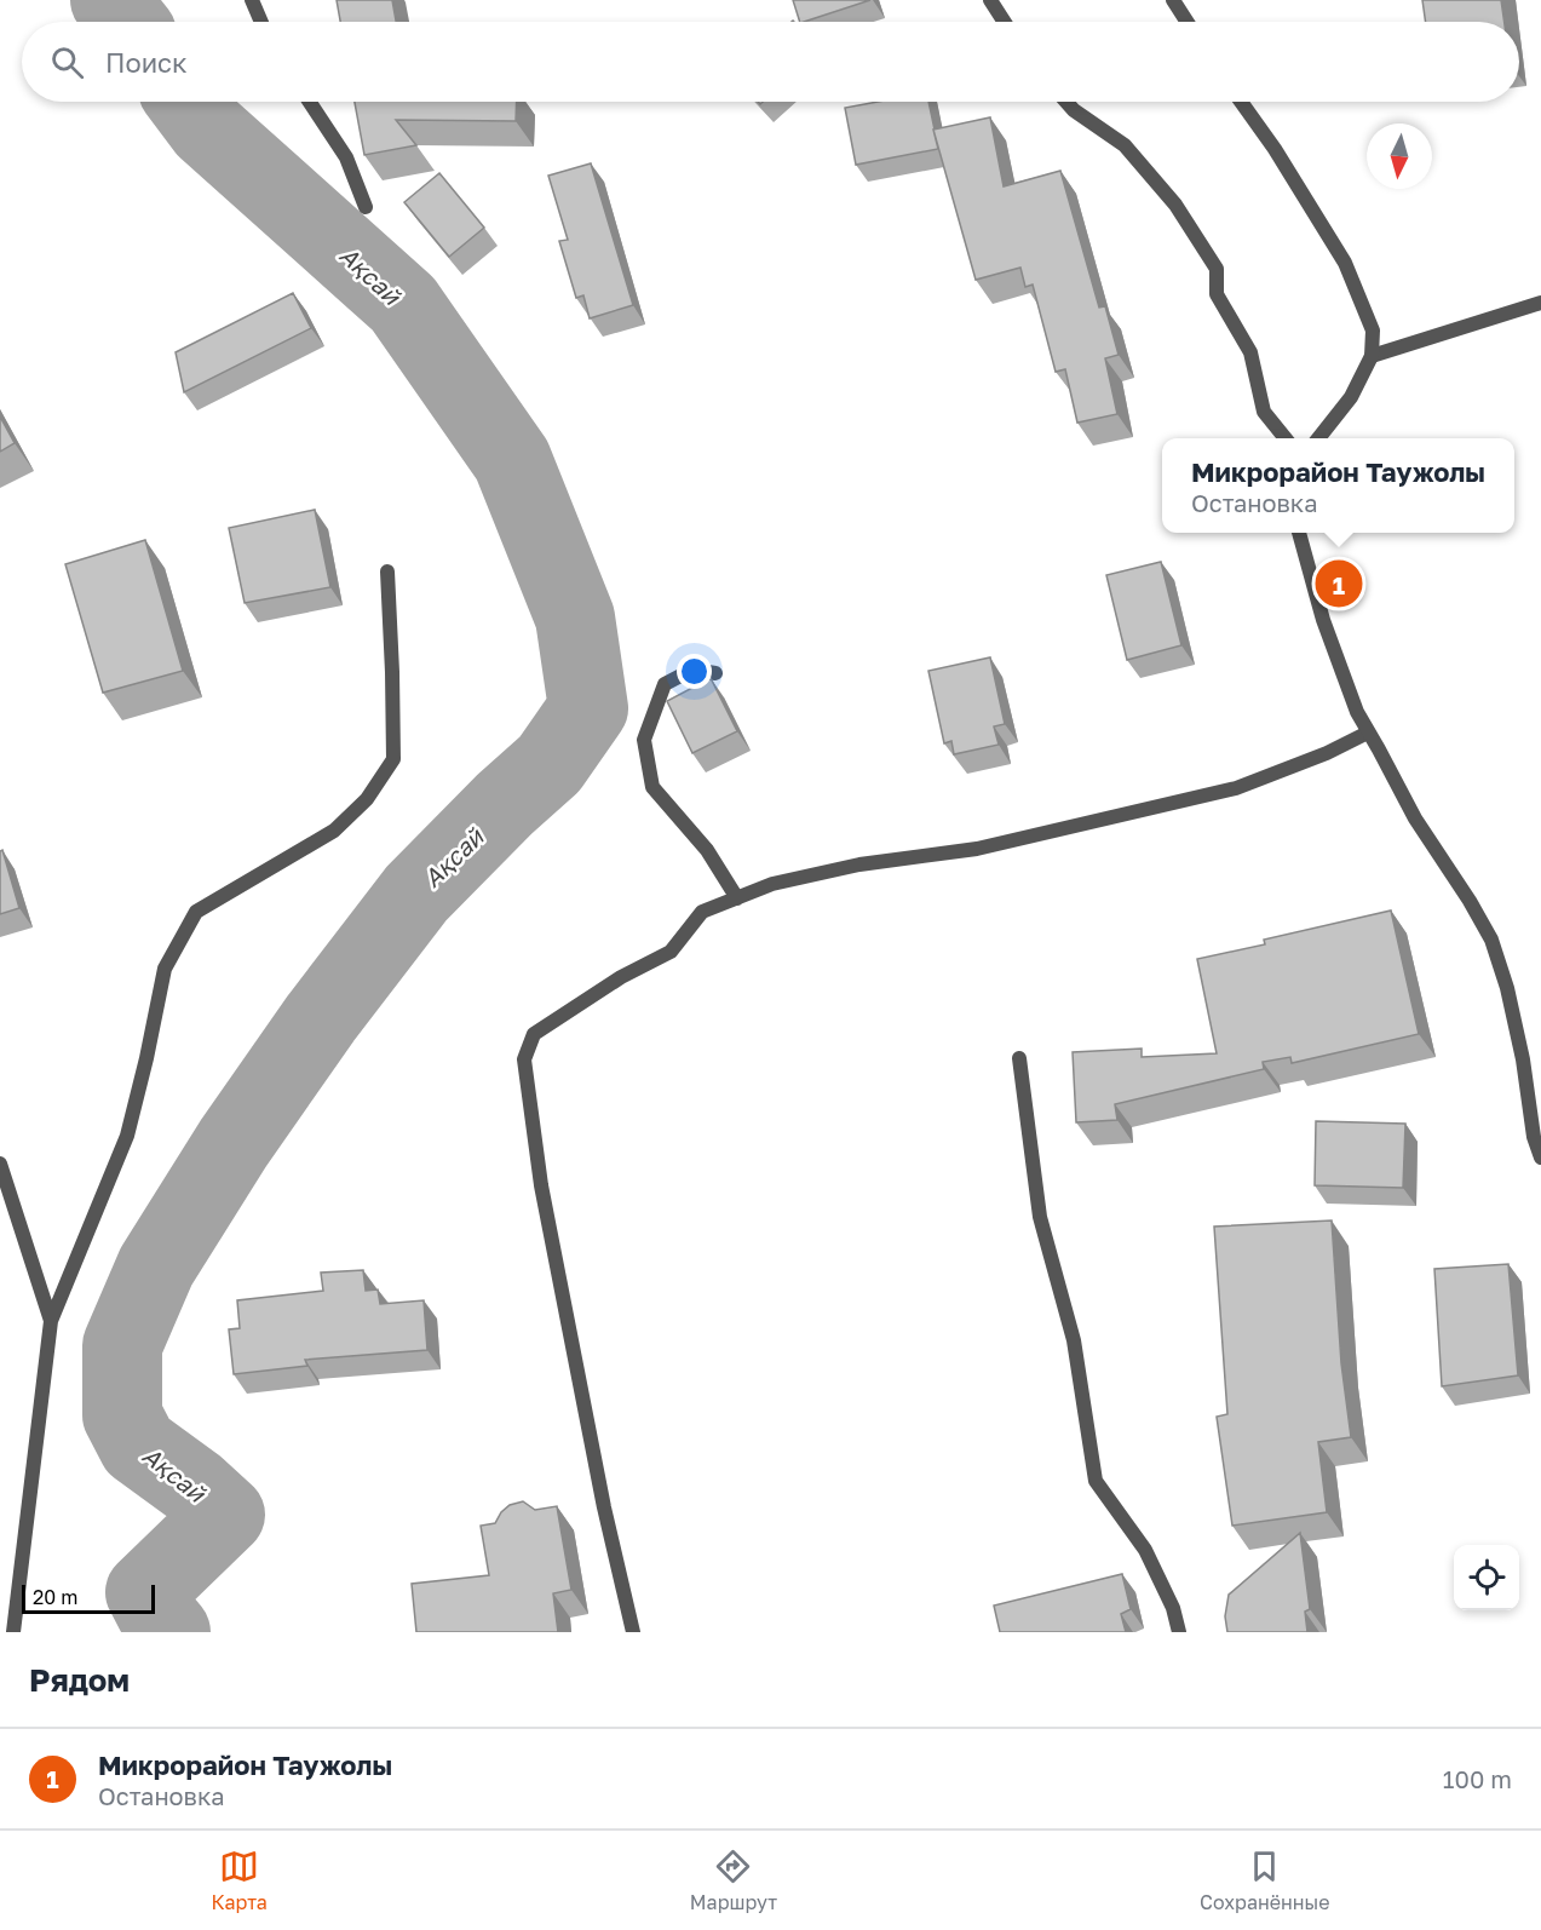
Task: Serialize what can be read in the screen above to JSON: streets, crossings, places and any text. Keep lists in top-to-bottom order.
{
  "water": ["Ақсай"],
  "scale_bar": "20 m",
  "north": "bottom",
  "page": {
    "search": "Поиск",
    "popup": ["Микрорайон Таужолы", "Остановка"],
    "pins": "1",
    "scale": "20 m",
    "heading": "Рядом",
    "list": [
      {
        "mark": "1",
        "name": "Микрорайон Таужолы",
        "note": "Остановка",
        "value": "100 m"
      }
    ],
    "nav": ["Карта", "Маршрут", "Сохранённые"]
  }
}
